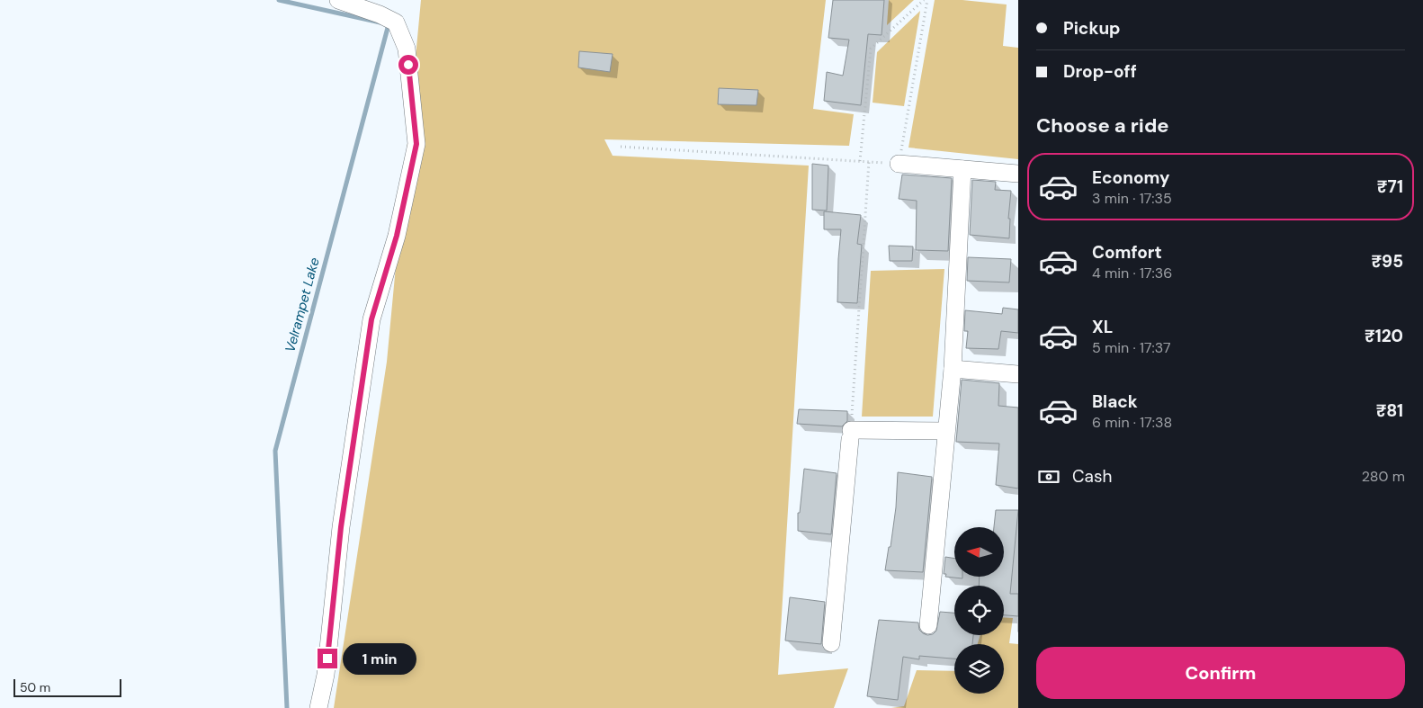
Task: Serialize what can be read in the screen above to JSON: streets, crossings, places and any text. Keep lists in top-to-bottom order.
{
  "water": ["Velrampet Lake"],
  "scale_bar": "50 m",
  "north": "left",
  "page": {
    "banner": ["Pickup", "Drop-off"],
    "heading": "Choose a ride",
    "list": [
      {
        "name": "Economy",
        "note": "3 min · 17:35",
        "value": "₹71"
      },
      {
        "name": "Comfort",
        "note": "4 min · 17:36",
        "value": "₹95"
      },
      {
        "name": "XL",
        "note": "5 min · 17:37",
        "value": "₹120"
      },
      {
        "name": "Black",
        "note": "6 min · 17:38",
        "value": "₹81"
      }
    ],
    "pay": ["Cash", "280 m"],
    "buttons": "Confirm",
    "bubble": "1 min",
    "scale": "50 m"
  }
}
